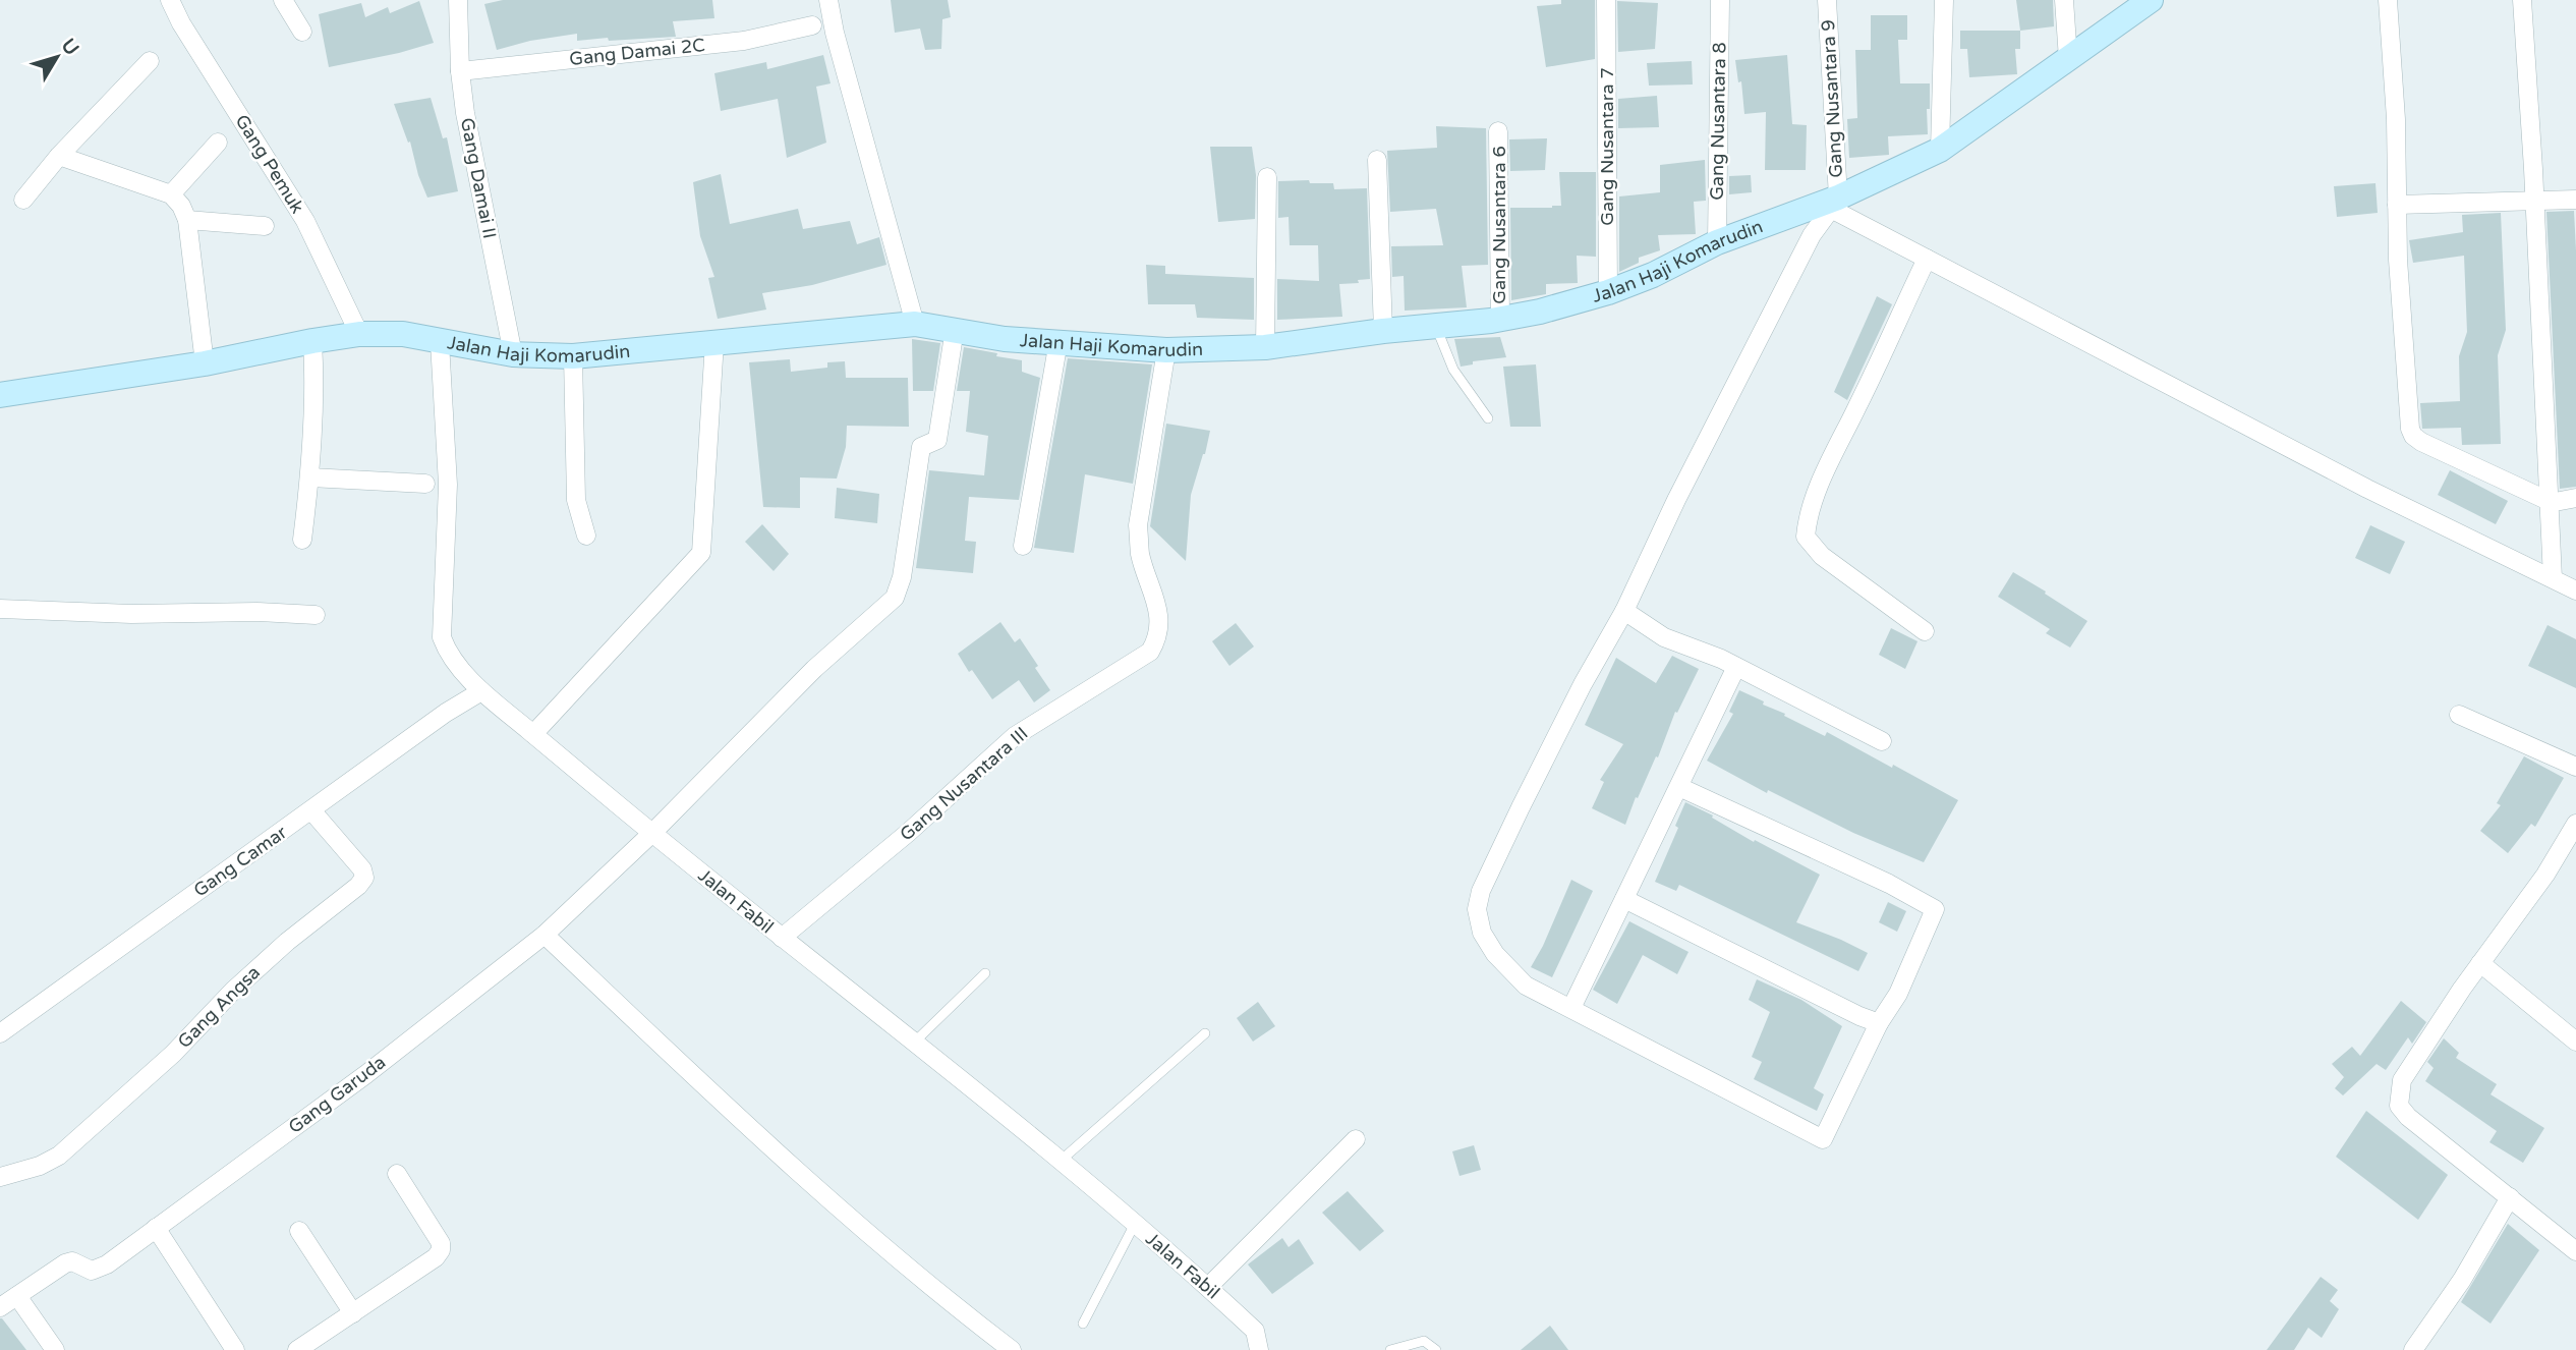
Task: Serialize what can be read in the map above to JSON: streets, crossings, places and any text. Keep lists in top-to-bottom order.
{
  "streets": {
    "street": [
      "Gang Damai 2C",
      "Gang Nusantara 9",
      "Gang Nusantara 8",
      "Gang Nusantara 7",
      "Gang Pemuk",
      "Gang Damai II",
      "Gang Nusantara 6",
      "Jalan Haji Komarudin",
      "Gang Nusantara III",
      "Gang Camar",
      "Jalan Fabil",
      "Gang Angsa",
      "Gang Garuda"
    ]
  },
  "crossings": [
    ["Gang Damai 2C", "Gang Damai II"],
    ["Gang Nusantara 9", "Jalan Haji Komarudin"],
    ["Gang Nusantara 8", "Jalan Haji Komarudin"],
    ["Gang Nusantara 7", "Jalan Haji Komarudin"],
    ["Gang Pemuk", "Jalan Haji Komarudin"],
    ["Gang Damai II", "Jalan Haji Komarudin"],
    ["Gang Nusantara 6", "Jalan Haji Komarudin"],
    ["Jalan Haji Komarudin", "Gang Nusantara III"],
    ["Jalan Haji Komarudin", "Jalan Fabil"],
    ["Jalan Haji Komarudin", "Gang Garuda"],
    ["Gang Nusantara III", "Jalan Fabil"],
    ["Gang Camar", "Jalan Fabil"],
    ["Gang Camar", "Gang Angsa"],
    ["Jalan Fabil", "Gang Garuda"]
  ],
  "north": "top right"
}
